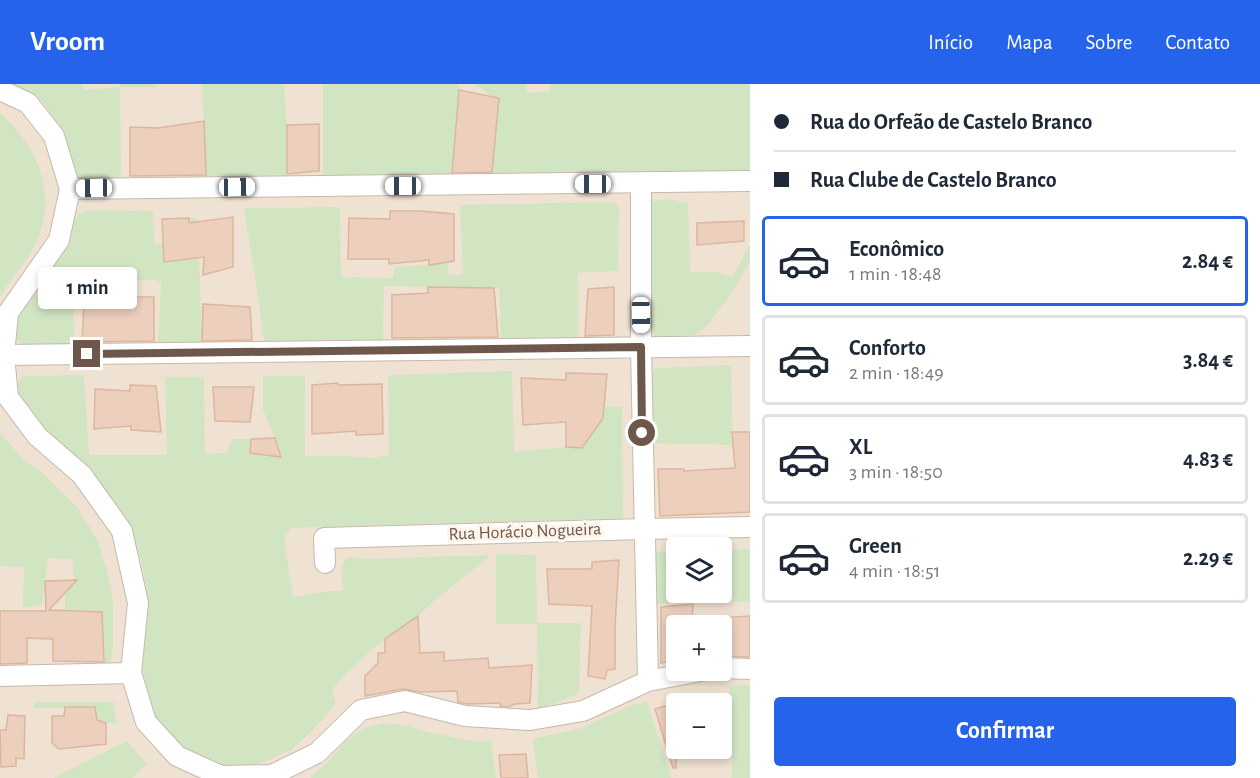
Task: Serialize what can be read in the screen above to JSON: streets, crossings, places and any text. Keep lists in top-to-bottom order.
{
  "streets": {
    "street": ["Rua Horácio Nogueira"]
  },
  "page": {
    "header": "Vroom",
    "nav": [
      "Início",
      "Mapa",
      "Sobre",
      "Contato"
    ],
    "banner": ["Rua do Orfeão de Castelo Branco", "Rua Clube de Castelo Branco"],
    "list": [
      {
        "name": "Econômico",
        "note": "1 min · 18:48",
        "value": "2.84 €"
      },
      {
        "name": "Conforto",
        "note": "2 min · 18:49",
        "value": "3.84 €"
      },
      {
        "name": "XL",
        "note": "3 min · 18:50",
        "value": "4.83 €"
      },
      {
        "name": "Green",
        "note": "4 min · 18:51",
        "value": "2.29 €"
      }
    ],
    "bubble": "1 min",
    "map_buttons": ["+", "−"],
    "buttons": "Confirmar"
  }
}
